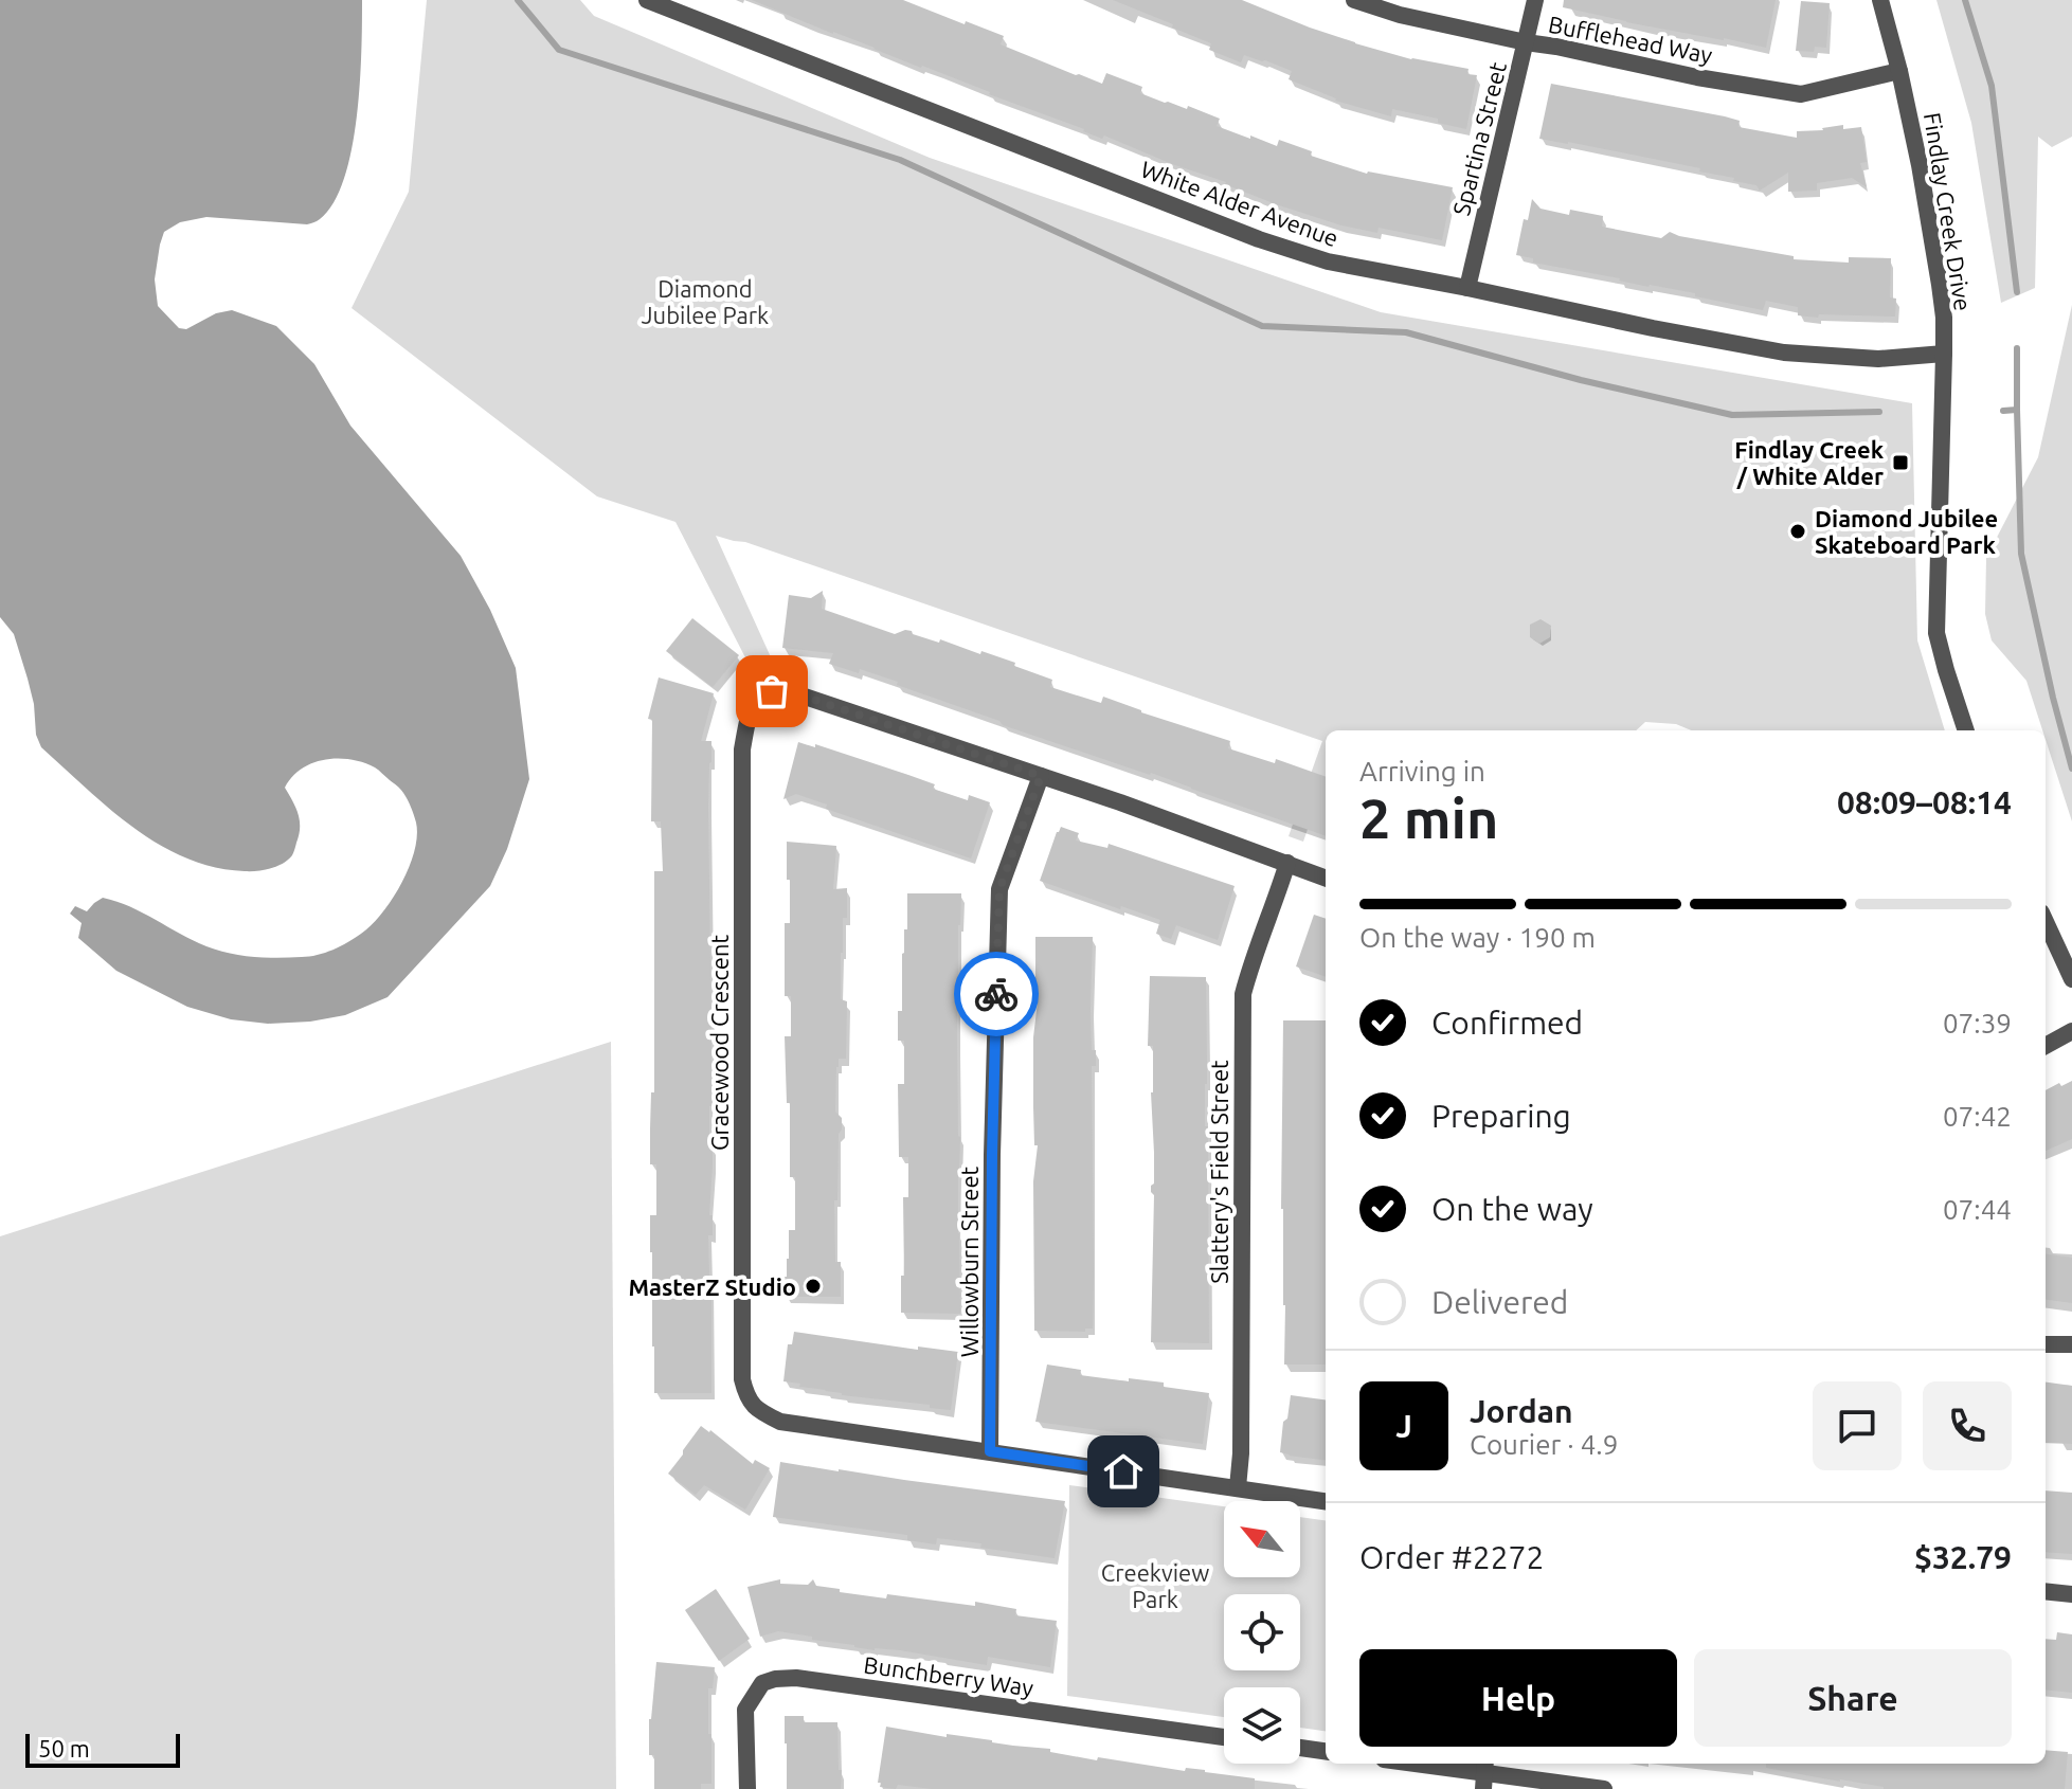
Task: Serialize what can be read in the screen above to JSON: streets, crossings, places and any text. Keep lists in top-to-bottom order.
{
  "streets": {
    "street": [
      "Bufflehead Way",
      "Spartina Street",
      "White Alder Avenue",
      "Findlay Creek Drive",
      "Gracewood Crescent",
      "Slattery's Field Street",
      "Willowburn Street",
      "Bunchberry Way"
    ]
  },
  "crossings": [
    ["Bufflehead Way", "Spartina Street"],
    ["Bufflehead Way", "Findlay Creek Drive"],
    ["Spartina Street", "White Alder Avenue"],
    ["White Alder Avenue", "Findlay Creek Drive"],
    ["Gracewood Crescent", "Slattery's Field Street"],
    ["Gracewood Crescent", "Willowburn Street"]
  ],
  "parks": ["Diamond Jubilee Park", "Creekview Park"],
  "places": {
    "transit": ["Findlay Creek / White Alder"],
    "other": ["Diamond Jubilee Skateboard Park", "MasterZ Studio"]
  },
  "scale_bar": "50 m",
  "north": "top left",
  "page": {
    "heading": ["2 min", "Arriving in", "08:09–08:14"],
    "panel": [
      "Jordan",
      "Courier · 4.9",
      "Order #2272",
      "$32.79"
    ],
    "bar": "On the way · 190 m",
    "list": [
      ["Confirmed", "07:39"],
      ["Preparing", "07:42"],
      ["On the way", "07:44"],
      "Delivered"
    ],
    "round": "J",
    "buttons": ["Help", "Share"],
    "scale": "50 m"
  }
}
